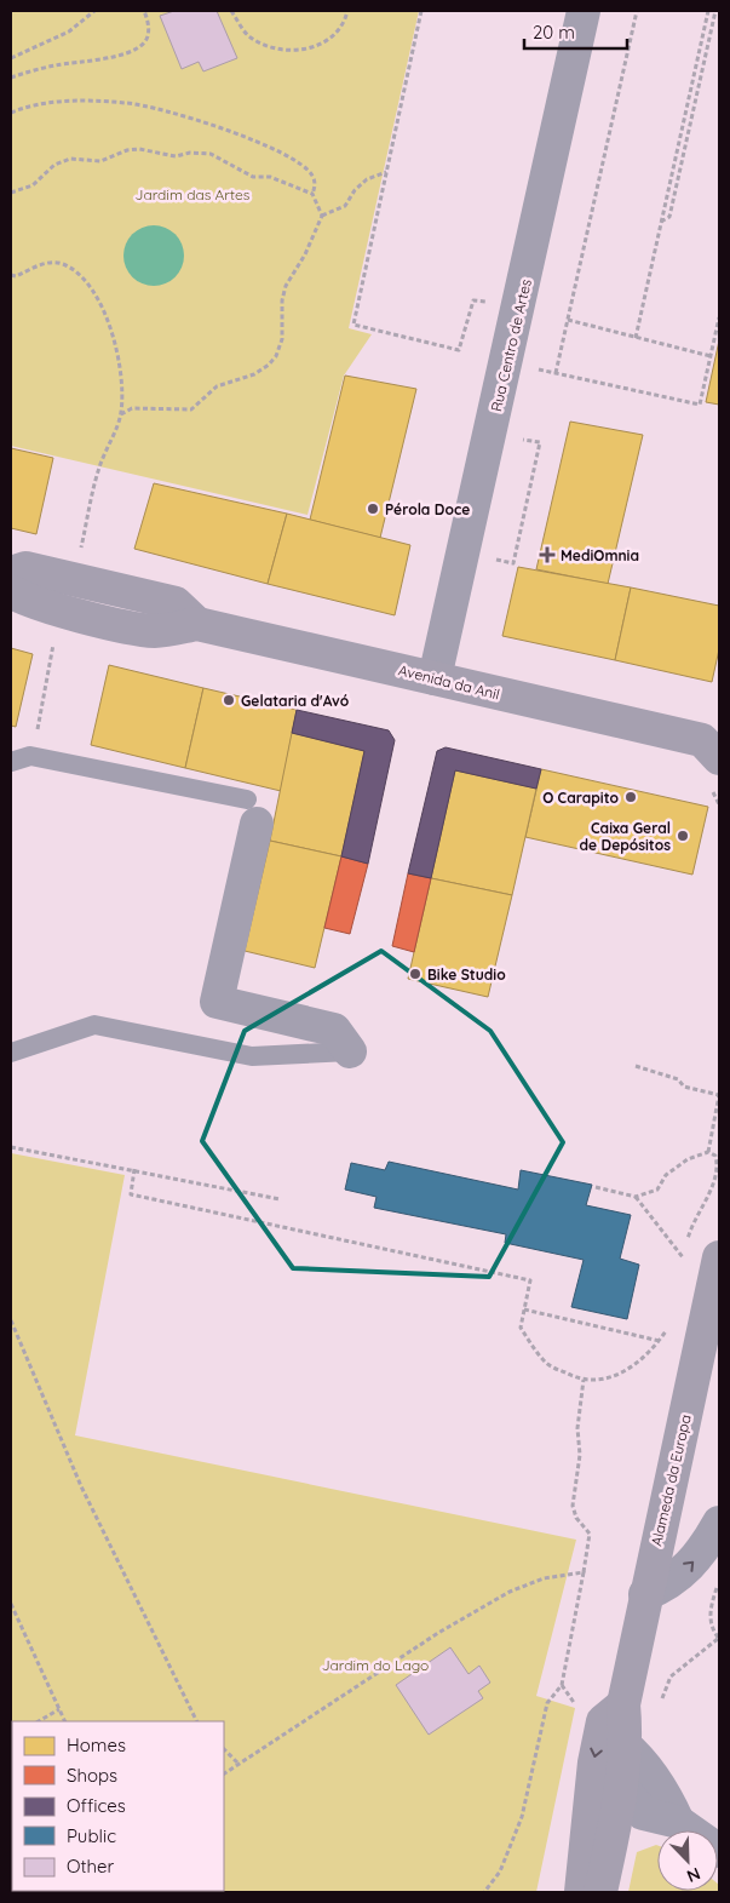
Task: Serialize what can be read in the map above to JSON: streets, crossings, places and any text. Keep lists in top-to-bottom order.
{
  "streets": {
    "street": ["Rua Centro de Artes", "Avenida da Anil", "Alameda da Europa"]
  },
  "crossings": [
    ["Rua Centro de Artes", "Avenida da Anil"]
  ],
  "parks": ["Jardim das Artes", "Jardim do Lago"],
  "places": {
    "other": [
      "Pérola Doce",
      "Gelataria d'Avó",
      "O Carapito",
      "Caixa Geral de Depósitos",
      "Bike Studio"
    ],
    "health": ["MediOmnia"]
  },
  "legend": [
    "Homes",
    "Shops",
    "Offices",
    "Public",
    "Other"
  ],
  "scale_bar": "20 m",
  "north": "bottom right"
}
